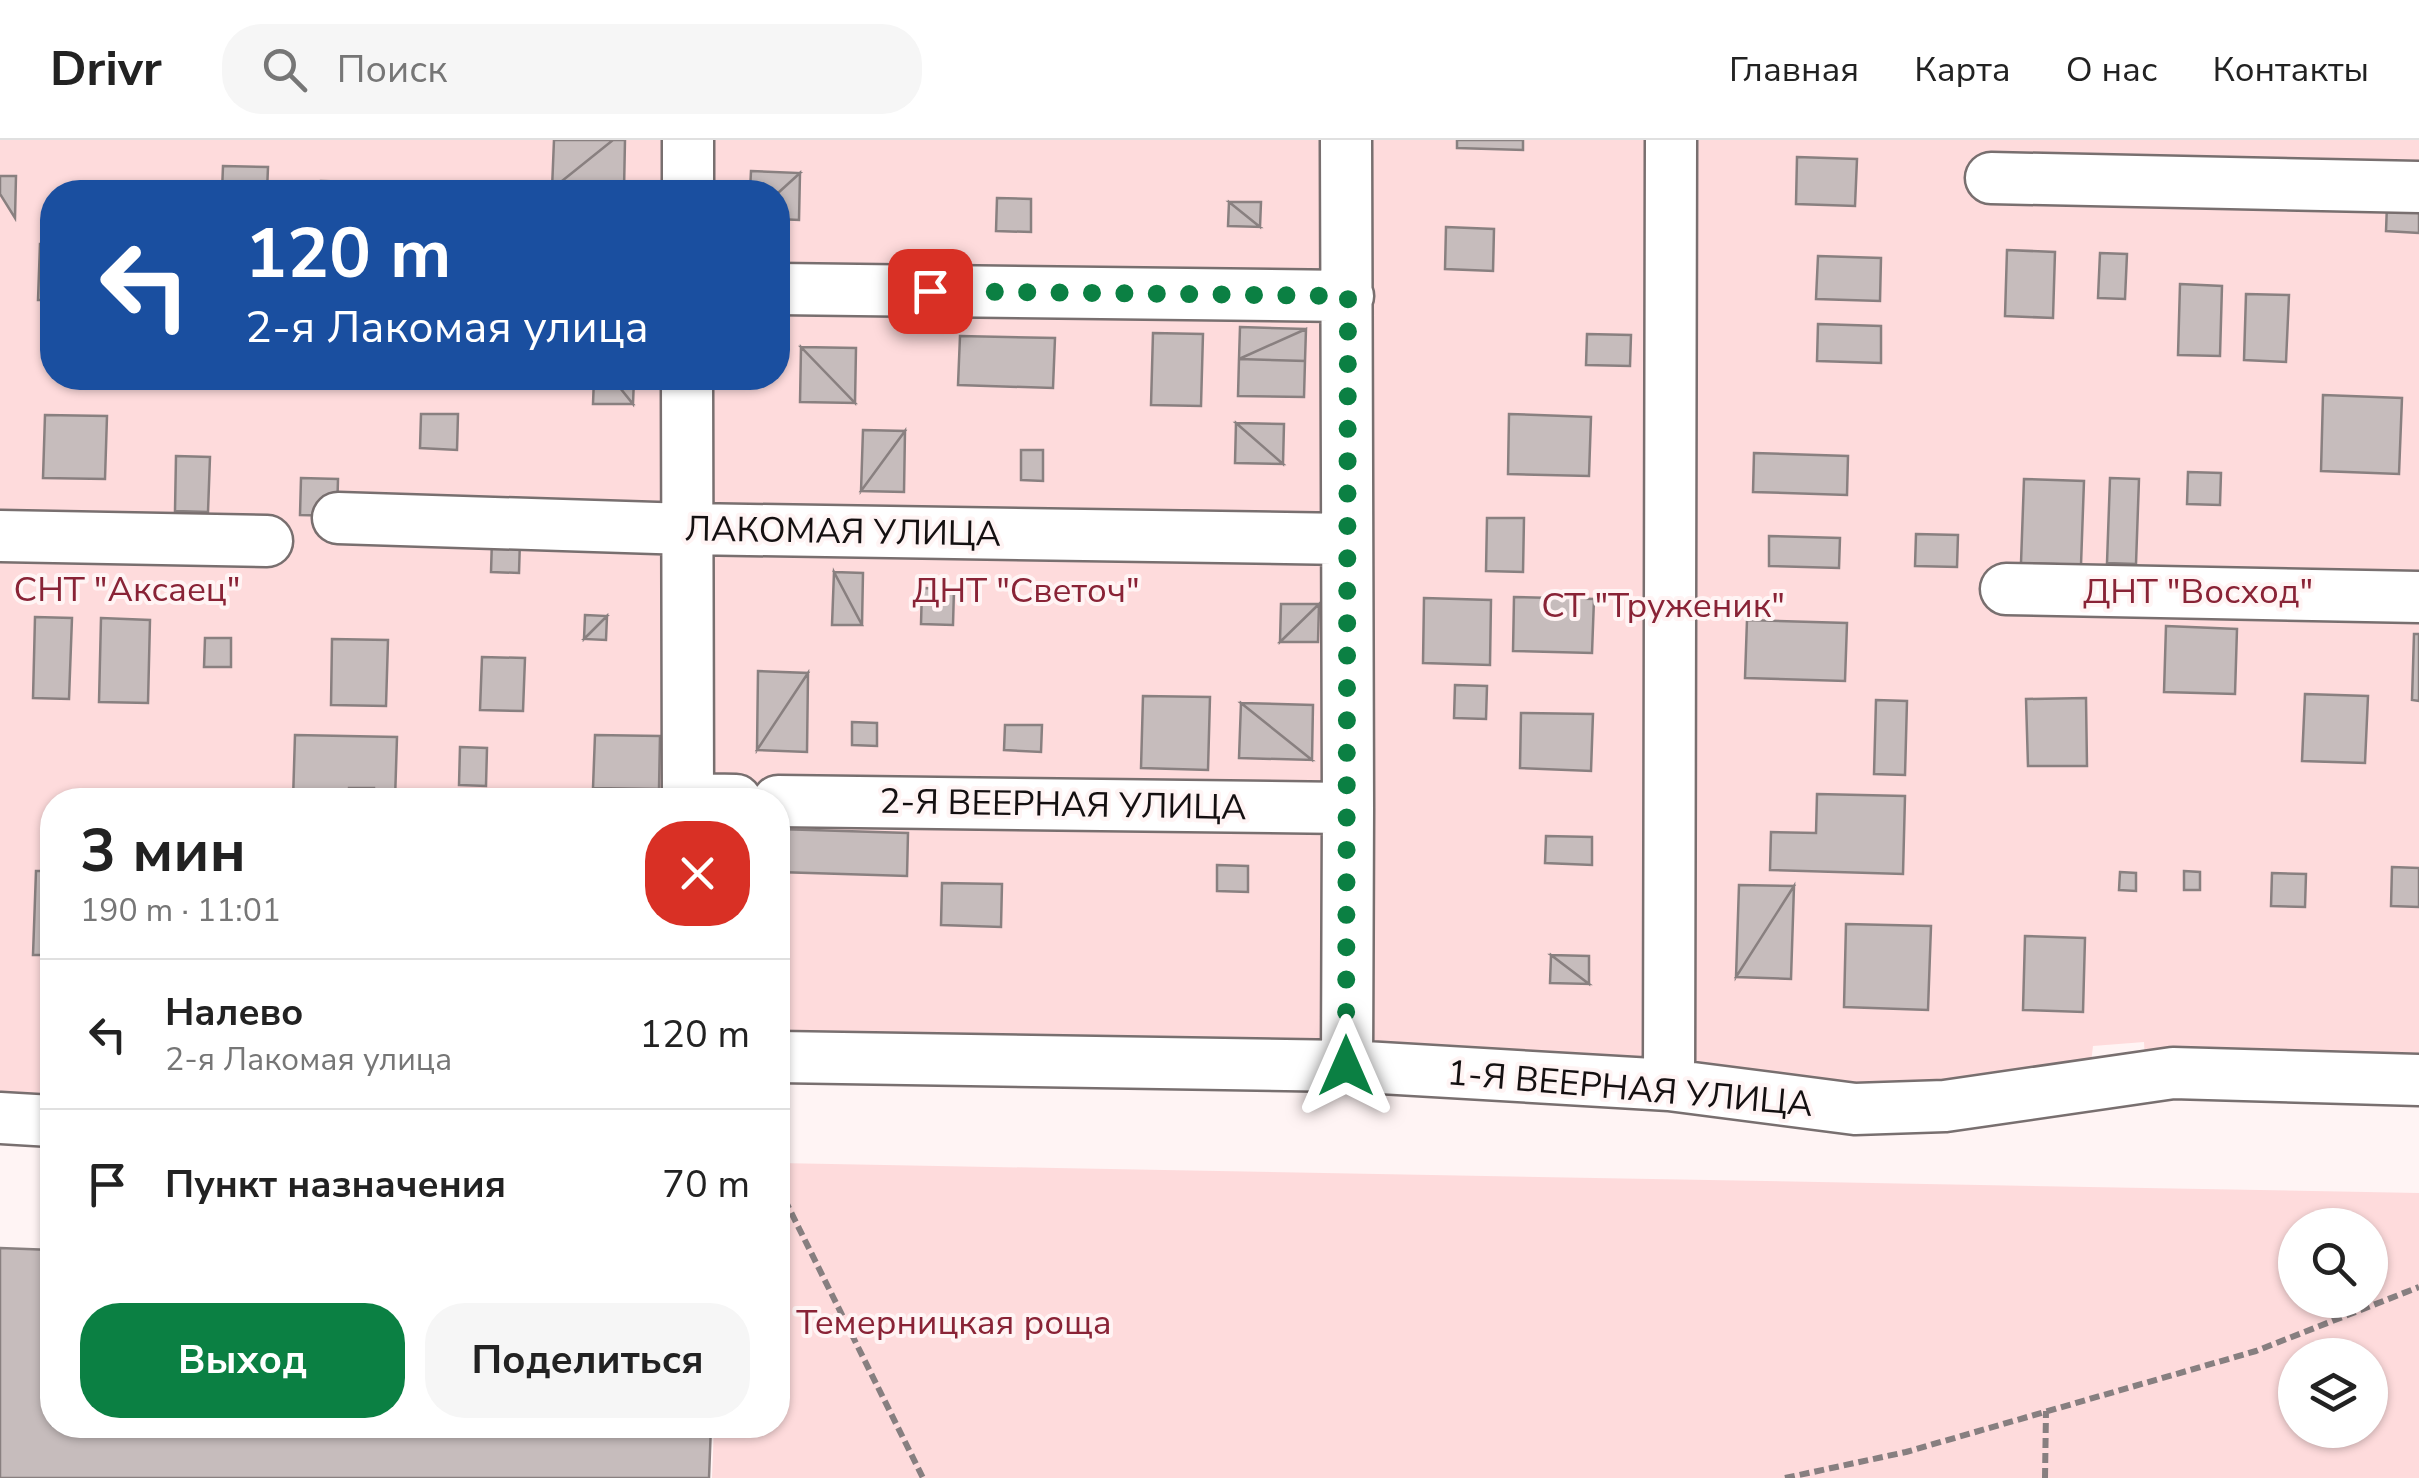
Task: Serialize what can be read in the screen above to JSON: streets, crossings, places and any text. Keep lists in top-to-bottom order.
{
  "streets": {
    "street": ["ЛАКОМАЯ УЛИЦА", "2-Я ВЕЕРНАЯ УЛИЦА", "1-Я ВЕЕРНАЯ УЛИЦА"]
  },
  "parks": [
    "СНТ \"Аксаец\"",
    "ДНТ \"Светоч\"",
    "ДНТ \"Восход\"",
    "СТ \"Труженик\"",
    "Темерницкая роща"
  ],
  "page": {
    "header": "Drivr",
    "search": "Поиск",
    "nav": [
      "Главная",
      "Карта",
      "О нас",
      "Контакты"
    ],
    "turn": ["120 m", "2-я Лакомая улица"],
    "heading": ["3 мин", "190 m · 11:01"],
    "list": [
      {
        "name": "Налево",
        "note": "2-я Лакомая улица",
        "value": "120 m"
      },
      {
        "name": "Пункт назначения",
        "value": "70 m"
      }
    ],
    "buttons": ["Выход", "Поделиться"]
  }
}
